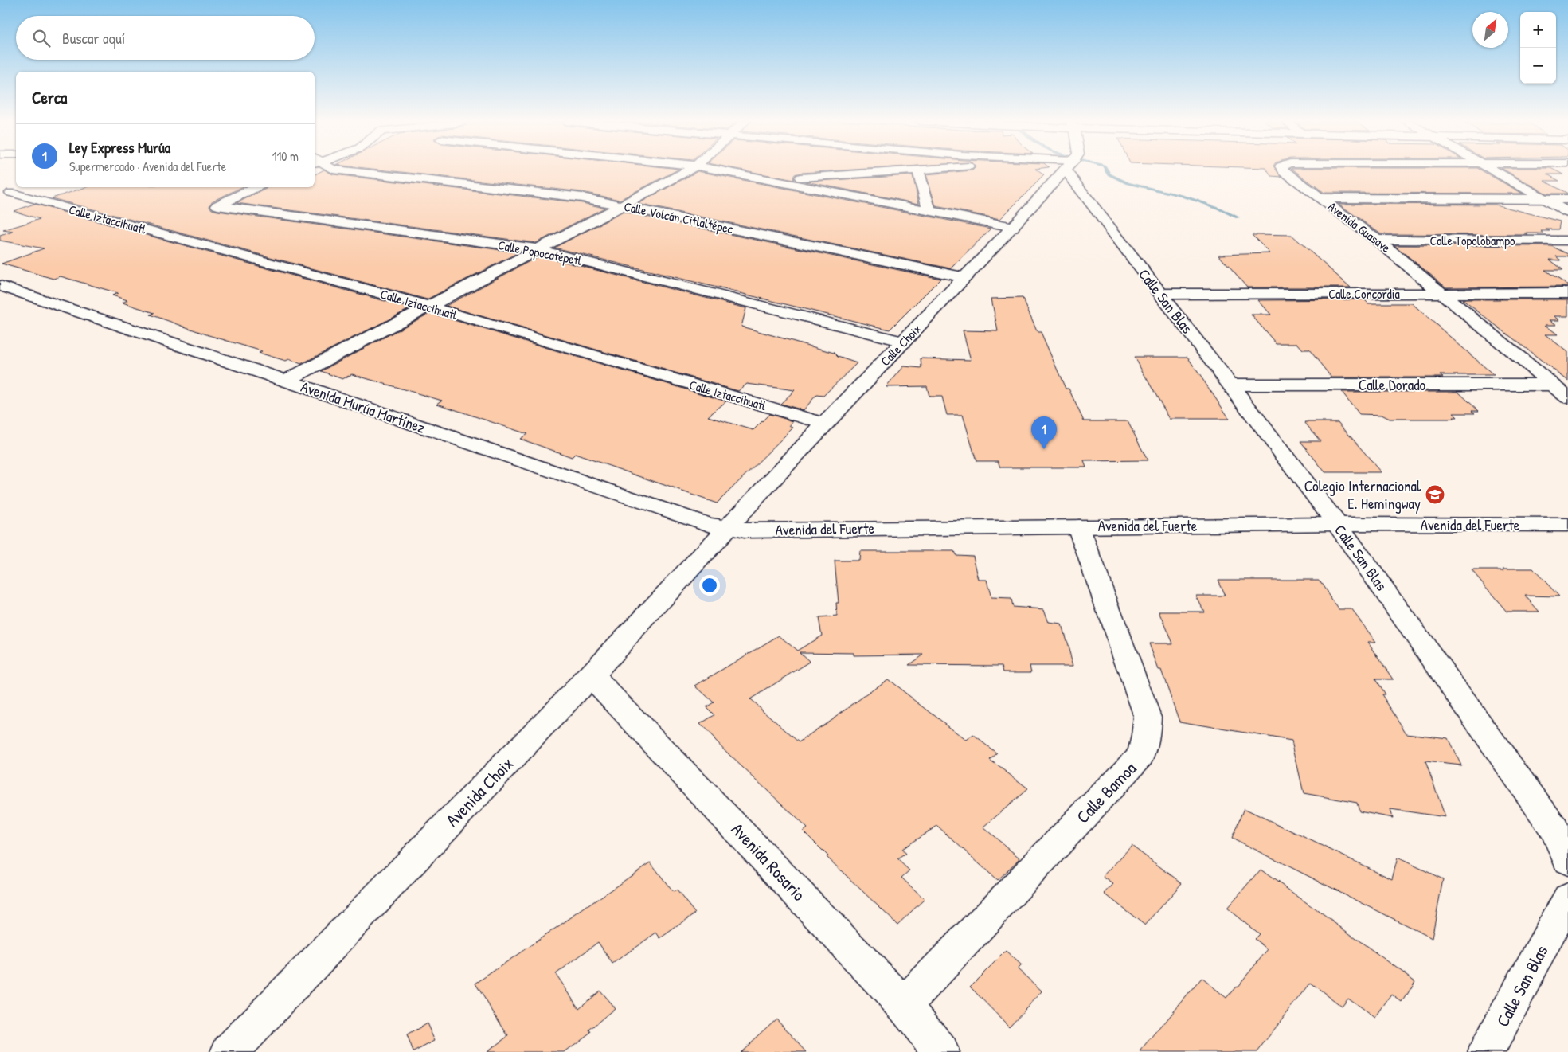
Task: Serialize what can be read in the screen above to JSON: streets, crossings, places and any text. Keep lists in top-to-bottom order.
{
  "streets": {
    "street": [
      "Calle Volcán Citlaltépec",
      "Calle Iztaccihuatl",
      "Avenida Guasave",
      "Calle Topolobampo",
      "Calle Popocatépetl",
      "Calle Concordia",
      "Calle San Blas",
      "Calle Choix",
      "Calle Dorado",
      "Avenida Murúa Martínez",
      "Avenida del Fuerte",
      "Avenida Choix",
      "Calle Bamoa",
      "Avenida Rosario"
    ]
  },
  "crossings": [
    ["Calle Volcán Citlaltépec", "Calle Choix"],
    ["Calle Iztaccihuatl", "Calle Choix"],
    ["Avenida Guasave", "Calle Topolobampo"],
    ["Avenida Guasave", "Calle Concordia"],
    ["Avenida Guasave", "Calle Dorado"],
    ["Calle Popocatépetl", "Calle Choix"],
    ["Calle Concordia", "Calle San Blas"],
    ["Calle San Blas", "Calle Dorado"],
    ["Calle San Blas", "Avenida del Fuerte"],
    ["Calle Choix", "Avenida Murúa Martínez"],
    ["Calle Choix", "Avenida del Fuerte"],
    ["Calle Choix", "Avenida Choix"],
    ["Avenida Murúa Martínez", "Avenida del Fuerte"],
    ["Avenida Murúa Martínez", "Avenida Choix"],
    ["Avenida del Fuerte", "Avenida Choix"],
    ["Avenida del Fuerte", "Calle Bamoa"],
    ["Avenida Choix", "Avenida Rosario"],
    ["Calle Bamoa", "Avenida Rosario"]
  ],
  "places": {
    "school or university": ["Colegio Internacional E. Hemingway"]
  },
  "north": "top right",
  "page": {
    "map_buttons": ["+", "−"],
    "search": "Buscar aquí",
    "heading": "Cerca",
    "list": [
      {
        "mark": "1",
        "name": "Ley Express Murúa",
        "note": "Supermercado · Avenida del Fuerte",
        "value": "110 m"
      }
    ],
    "pins": "1"
  }
}
